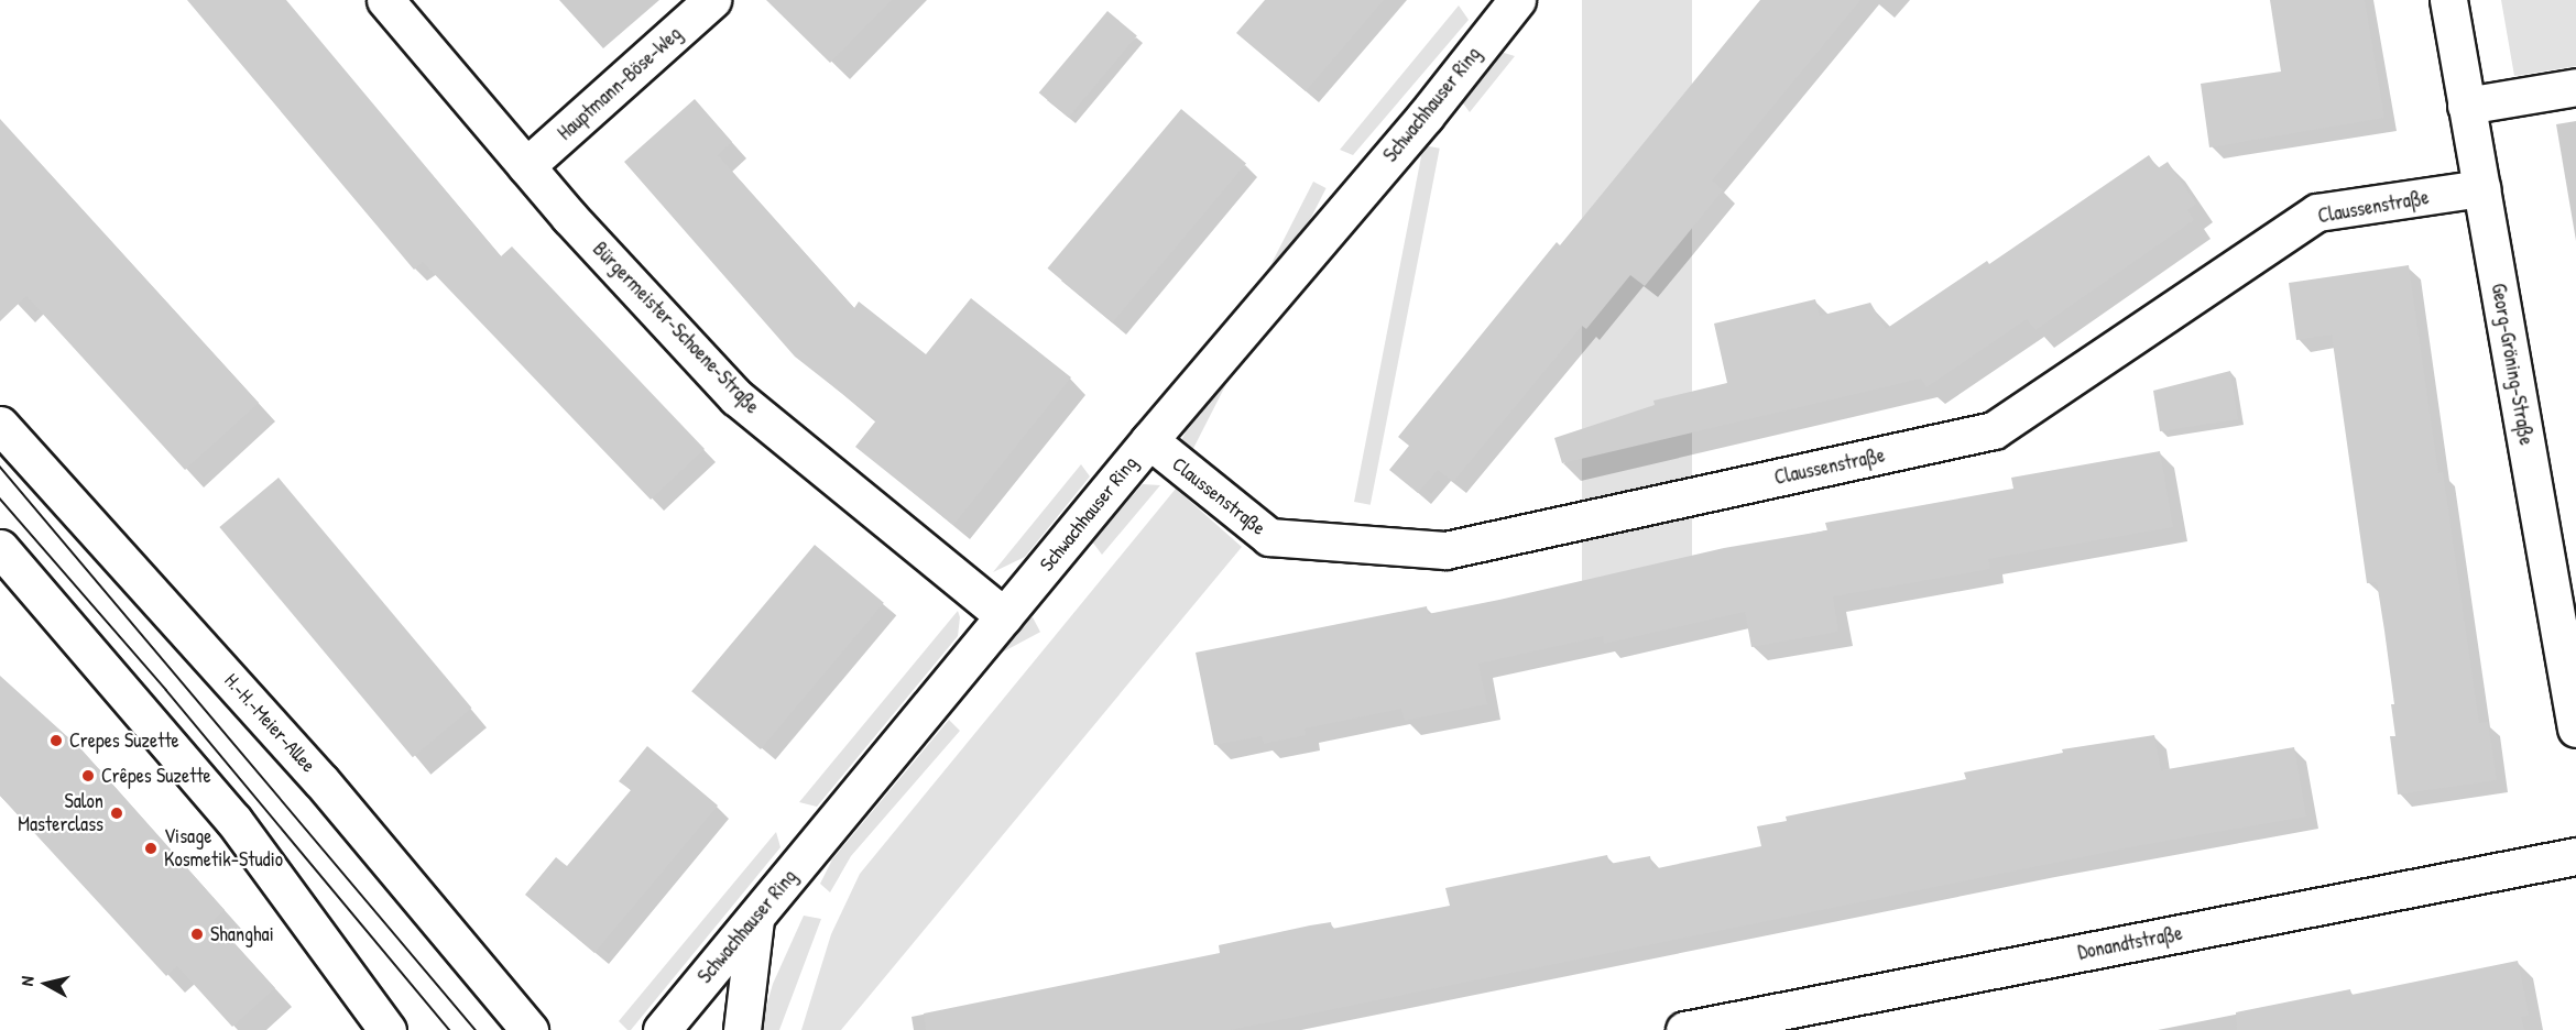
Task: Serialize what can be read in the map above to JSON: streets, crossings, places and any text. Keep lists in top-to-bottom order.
{
  "streets": {
    "street": [
      "Hauptmann-Böse-Weg",
      "Schwachhauser Ring",
      "Claussenstraße",
      "Bürgermeister-Schoene-Straße",
      "Georg-Gröning-Straße",
      "H.-H.-Meier-Allee",
      "Donandtstraße"
    ]
  },
  "crossings": [
    ["Hauptmann-Böse-Weg", "Bürgermeister-Schoene-Straße"],
    ["Schwachhauser Ring", "Claussenstraße"],
    ["Schwachhauser Ring", "Bürgermeister-Schoene-Straße"],
    ["Claussenstraße", "Georg-Gröning-Straße"]
  ],
  "places": [
    "Crepes Suzette",
    "Crêpes Suzette",
    "Salon Masterclass",
    "Visage Kosmetik-Studio",
    "Shanghai"
  ],
  "north": "left"
}
